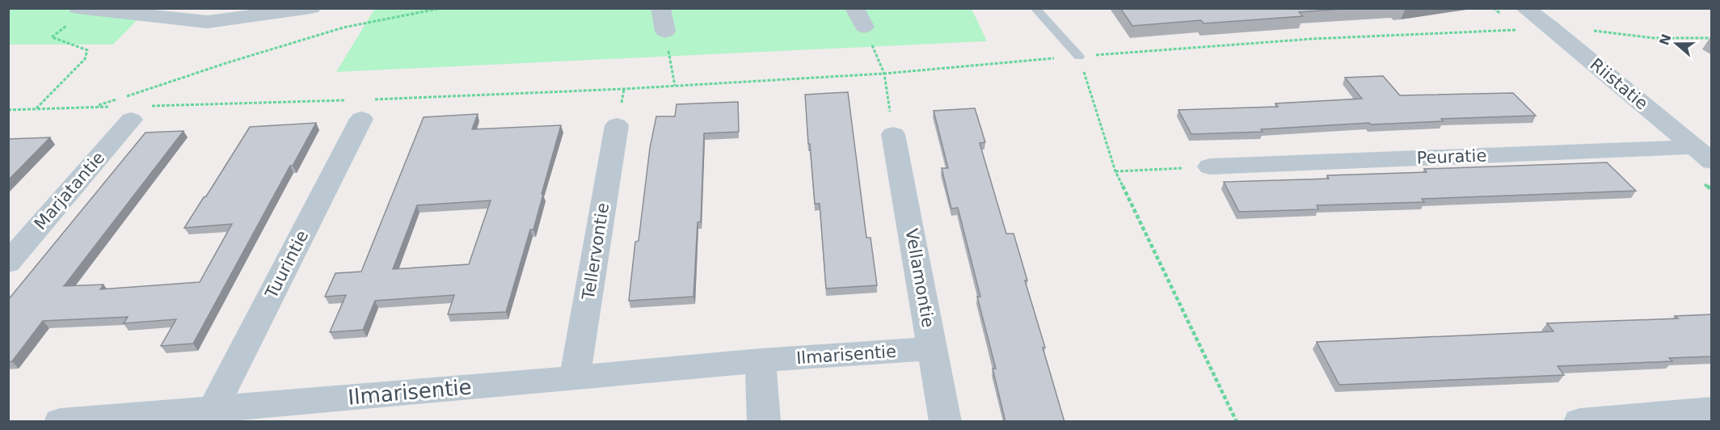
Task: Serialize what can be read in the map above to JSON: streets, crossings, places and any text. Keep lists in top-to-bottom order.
{
  "streets": {
    "street": [
      "Riistatie",
      "Peuratie",
      "Marjatantie",
      "Tellervontie",
      "Tuurintie",
      "Vellamontie",
      "Ilmarisentie"
    ]
  },
  "crossings": [
    ["Riistatie", "Peuratie"],
    ["Tellervontie", "Ilmarisentie"],
    ["Tuurintie", "Ilmarisentie"],
    ["Vellamontie", "Ilmarisentie"]
  ],
  "north": "left"
}
